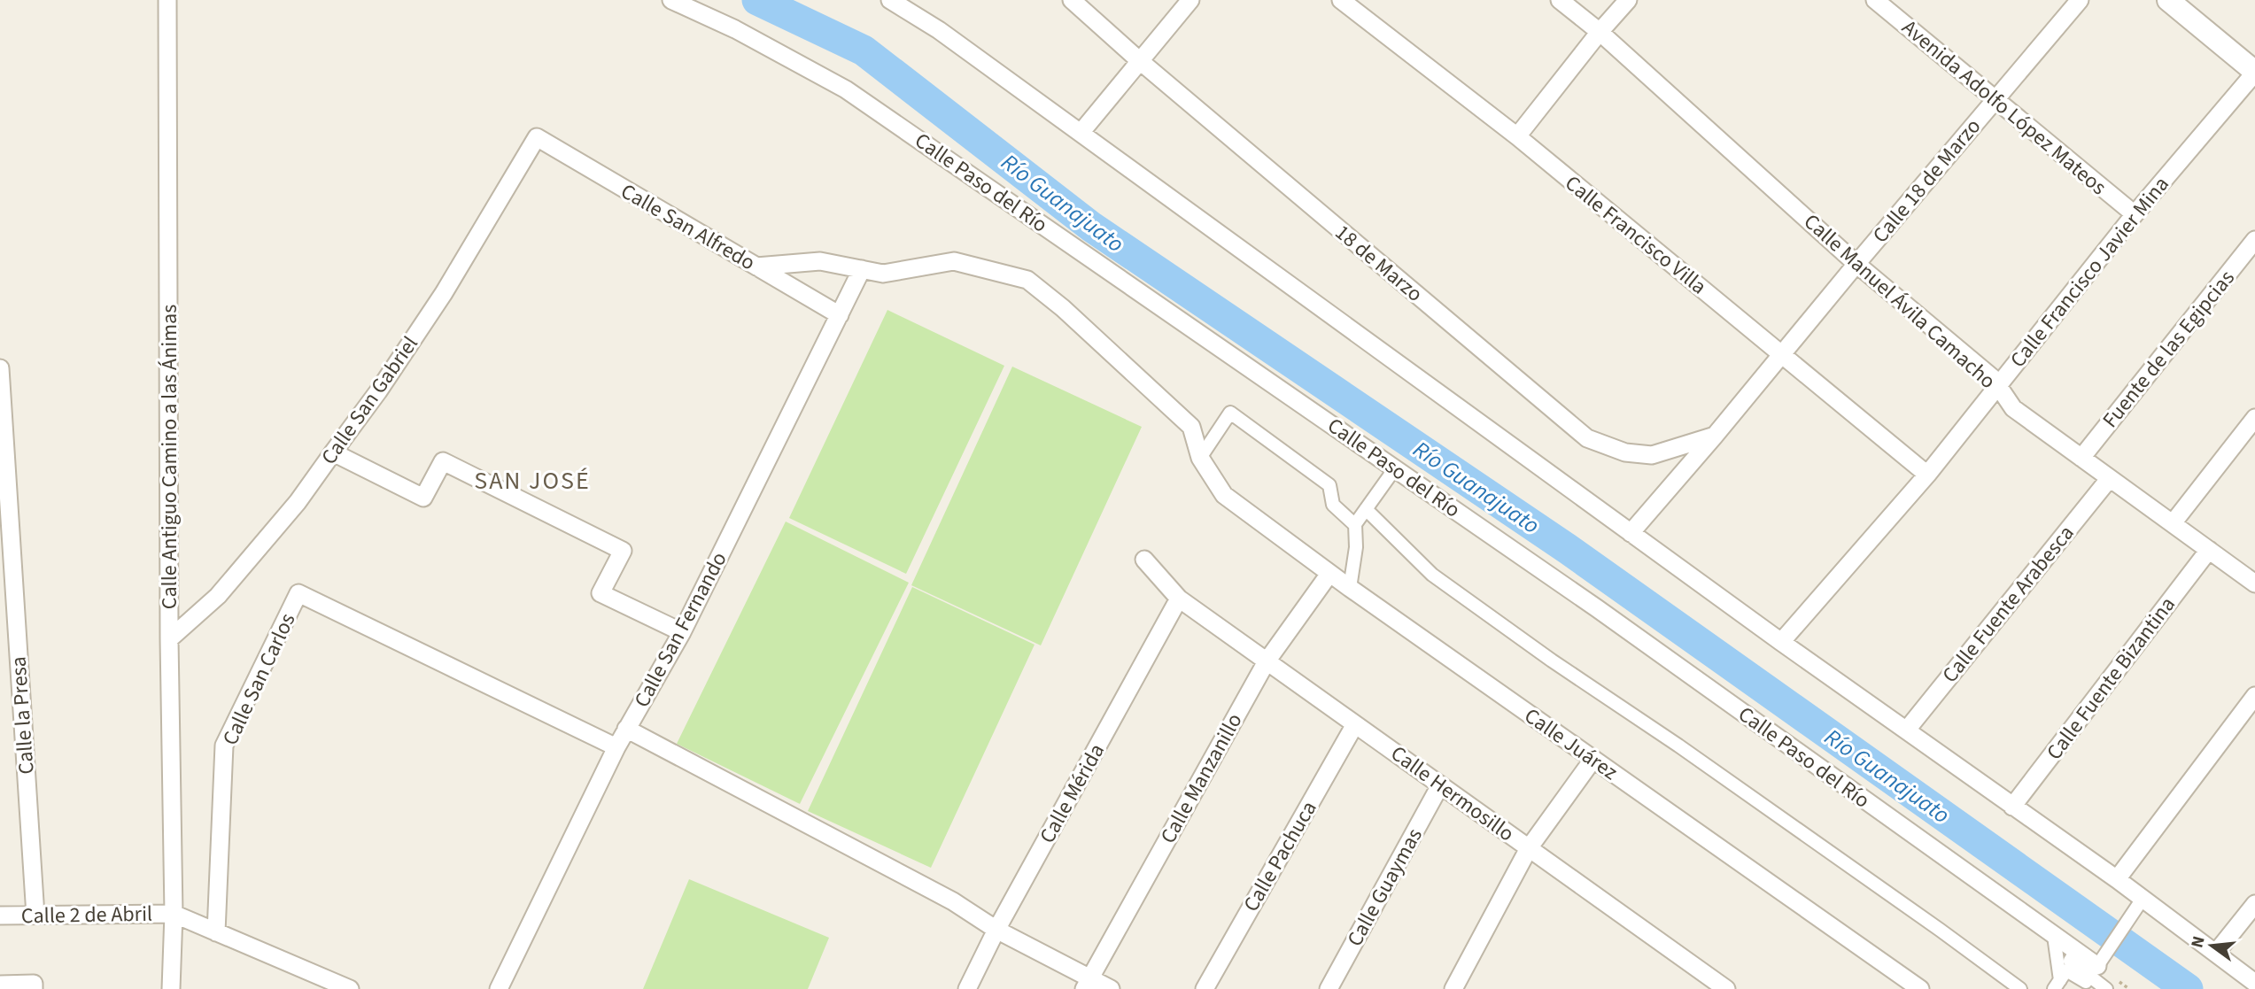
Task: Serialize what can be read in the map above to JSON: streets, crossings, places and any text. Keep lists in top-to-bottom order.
{
  "streets": {
    "street": [
      "Avenida Adolfo López Mateos",
      "Calle 18 de Marzo",
      "Calle Paso del Río",
      "Calle San Alfredo",
      "Calle Francisco Villa",
      "18 de Marzo",
      "Calle Francisco Javier Mina",
      "Calle Manuel Ávila Camacho",
      "Fuente de las Egipcias",
      "Calle San Gabriel",
      "Calle Antiguo Camino a las Ánimas",
      "Calle Fuente Arabesca",
      "Calle San Fernando",
      "Calle Fuente Bizantina",
      "Calle San Carlos",
      "Calle la Presa",
      "Calle Juárez",
      "Calle Manzanillo",
      "Calle Mérida",
      "Calle Hermosillo",
      "Calle Pachuca",
      "Calle Guaymas",
      "Calle 2 de Abril"
    ]
  },
  "crossings": [
    ["Avenida Adolfo López Mateos", "Calle 18 de Marzo"],
    ["Avenida Adolfo López Mateos", "Calle Francisco Javier Mina"],
    ["Calle 18 de Marzo", "Calle Francisco Villa"],
    ["Calle 18 de Marzo", "18 de Marzo"],
    ["Calle 18 de Marzo", "Calle Manuel Ávila Camacho"],
    ["Calle San Alfredo", "Calle San Gabriel"],
    ["Calle San Alfredo", "Calle San Fernando"],
    ["Calle Francisco Villa", "Calle Francisco Javier Mina"],
    ["Calle Francisco Javier Mina", "Calle Manuel Ávila Camacho"],
    ["Calle Manuel Ávila Camacho", "Fuente de las Egipcias"],
    ["Calle Manuel Ávila Camacho", "Calle Fuente Arabesca"],
    ["Calle Manuel Ávila Camacho", "Calle Fuente Bizantina"],
    ["Calle San Gabriel", "Calle Antiguo Camino a las Ánimas"],
    ["Calle Antiguo Camino a las Ánimas", "Calle 2 de Abril"],
    ["Calle San Fernando", "Calle San Carlos"],
    ["Calle la Presa", "Calle 2 de Abril"],
    ["Calle Juárez", "Calle Manzanillo"],
    ["Calle Manzanillo", "Calle Hermosillo"],
    ["Calle Mérida", "Calle Hermosillo"],
    ["Calle Hermosillo", "Calle Pachuca"],
    ["Calle Hermosillo", "Calle Guaymas"]
  ],
  "districts": ["SAN JOSÉ"],
  "water": ["Río Guanajuato"],
  "north": "left"
}
